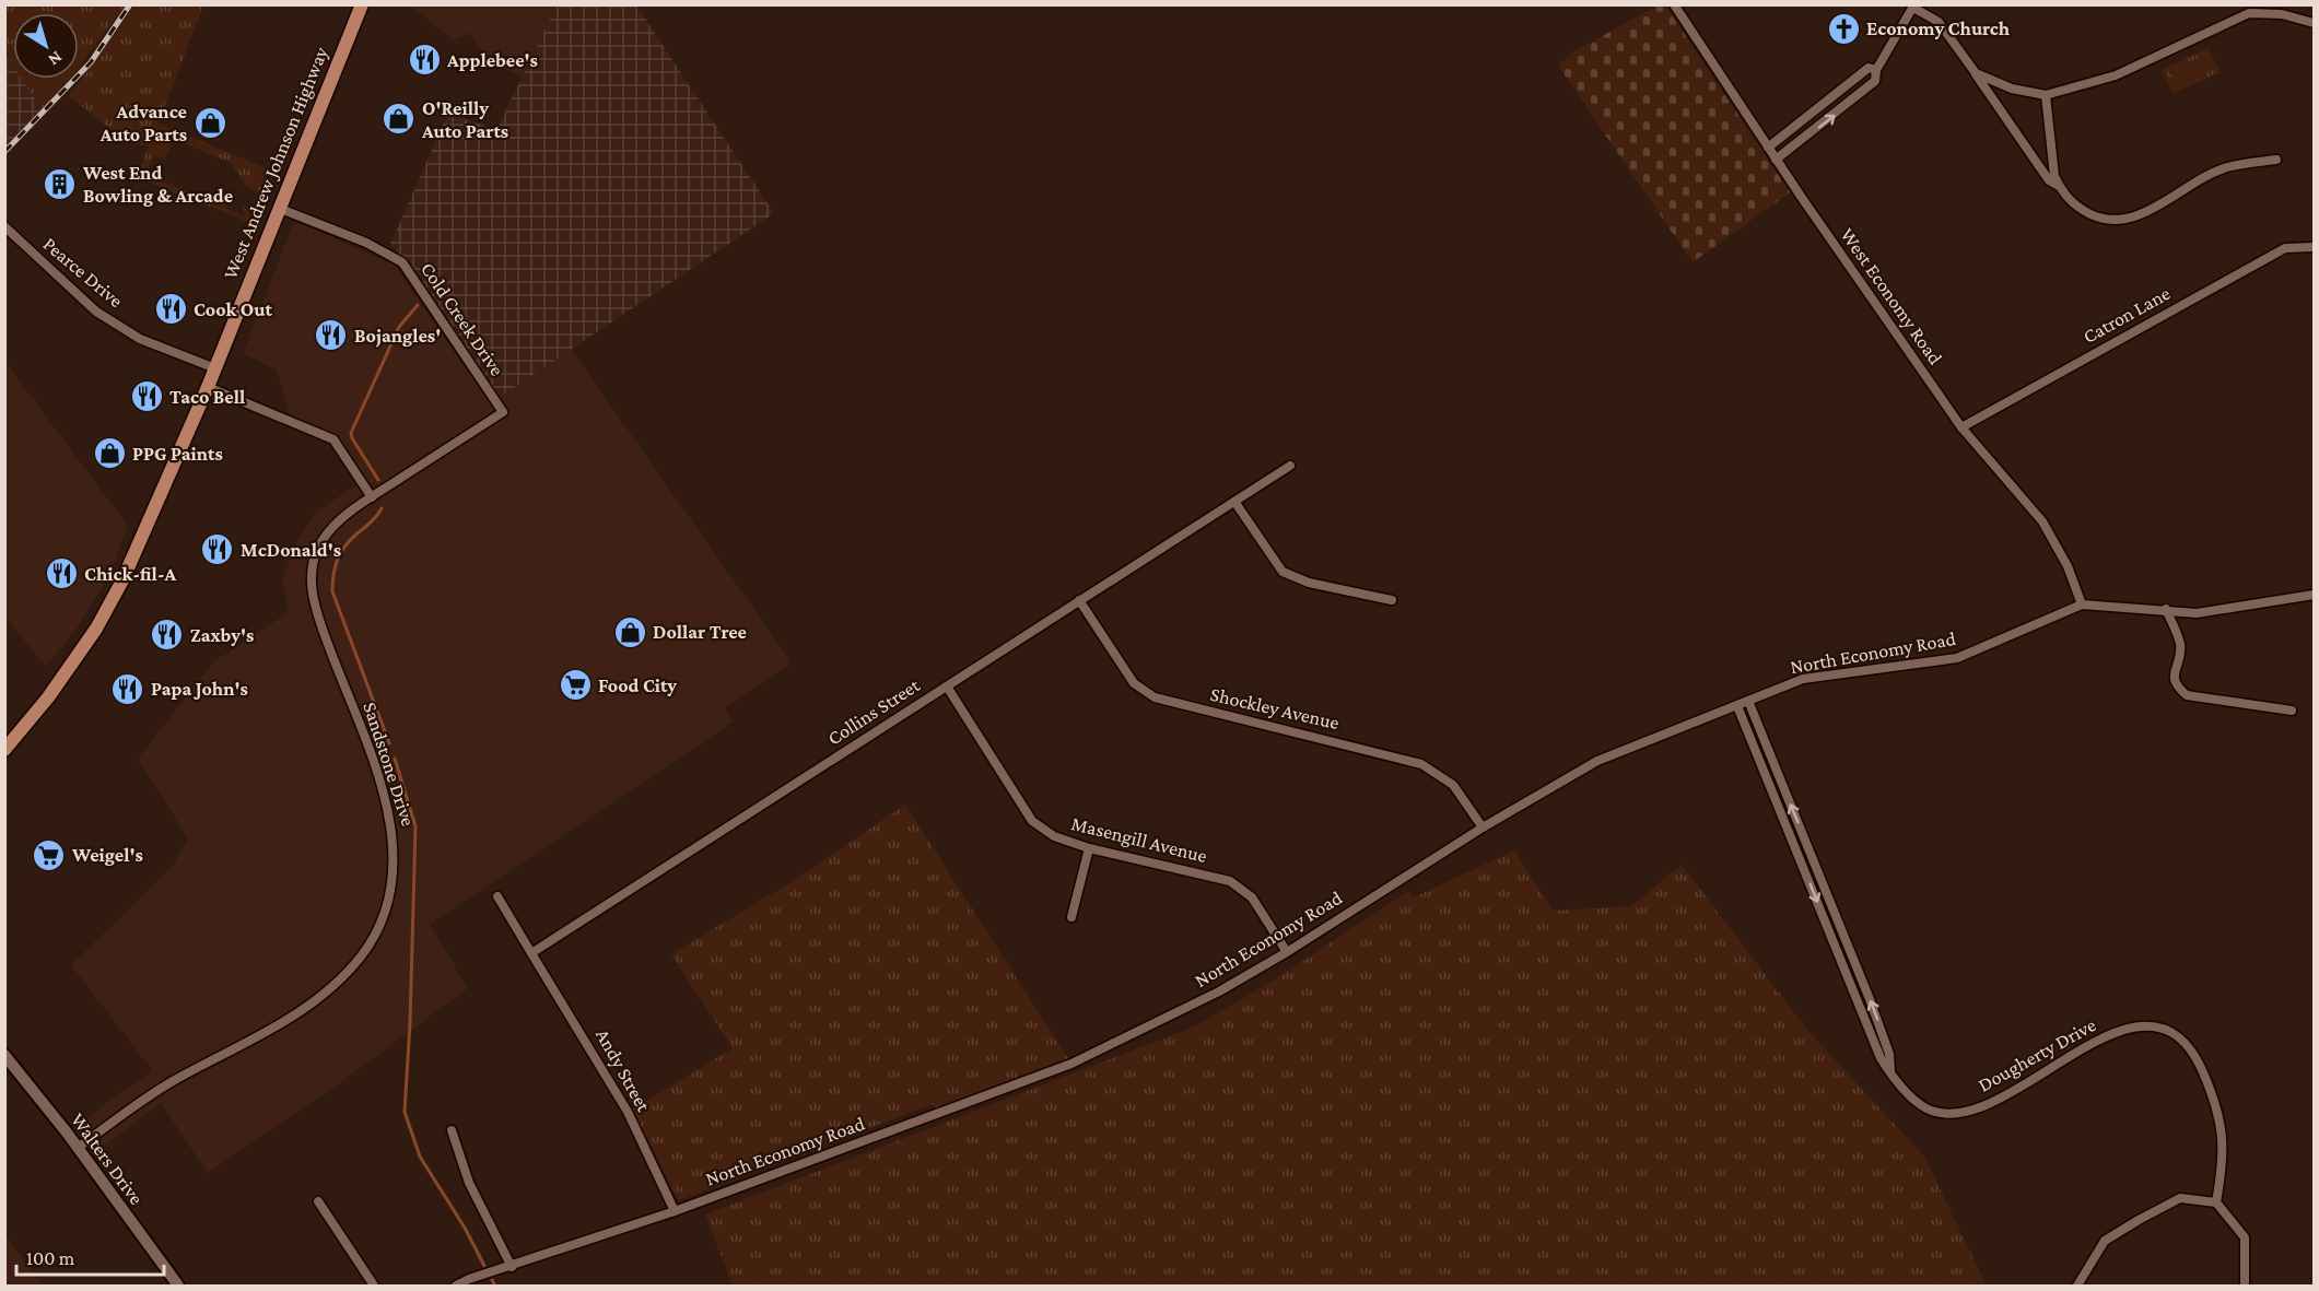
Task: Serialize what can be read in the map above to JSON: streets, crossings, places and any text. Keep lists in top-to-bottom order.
{
  "streets": {
    "main road": ["West Andrew Johnson Highway"],
    "street": [
      "Pearce Drive",
      "West Economy Road",
      "Catron Lane",
      "Cold Creek Drive",
      "North Economy Road",
      "Shockley Avenue",
      "Collins Street",
      "Sandstone Drive",
      "Masengill Avenue",
      "Dougherty Drive",
      "Andy Street",
      "Walters Drive"
    ]
  },
  "crossings": [
    ["West Andrew Johnson Highway", "Pearce Drive"],
    ["West Andrew Johnson Highway", "Cold Creek Drive"],
    ["West Economy Road", "Catron Lane"],
    ["West Economy Road", "North Economy Road"],
    ["Cold Creek Drive", "Sandstone Drive"],
    ["North Economy Road", "Shockley Avenue"],
    ["North Economy Road", "Masengill Avenue"],
    ["North Economy Road", "Dougherty Drive"],
    ["North Economy Road", "Andy Street"],
    ["Shockley Avenue", "Collins Street"],
    ["Collins Street", "Masengill Avenue"],
    ["Collins Street", "Andy Street"],
    ["Sandstone Drive", "Walters Drive"]
  ],
  "places": {
    "church": ["Economy Church"],
    "restaurant": [
      "Applebee's",
      "Cook Out",
      "Bojangles'",
      "Taco Bell",
      "McDonald's",
      "Chick-fil-A",
      "Zaxby's",
      "Papa John's"
    ],
    "shop": [
      "O'Reilly Auto Parts",
      "Advance Auto Parts",
      "PPG Paints",
      "Dollar Tree"
    ],
    "building": ["West End Bowling & Arcade"],
    "supermarket": ["Food City", "Weigel's"]
  },
  "scale_bar": "100 m",
  "north": "bottom right"
}
